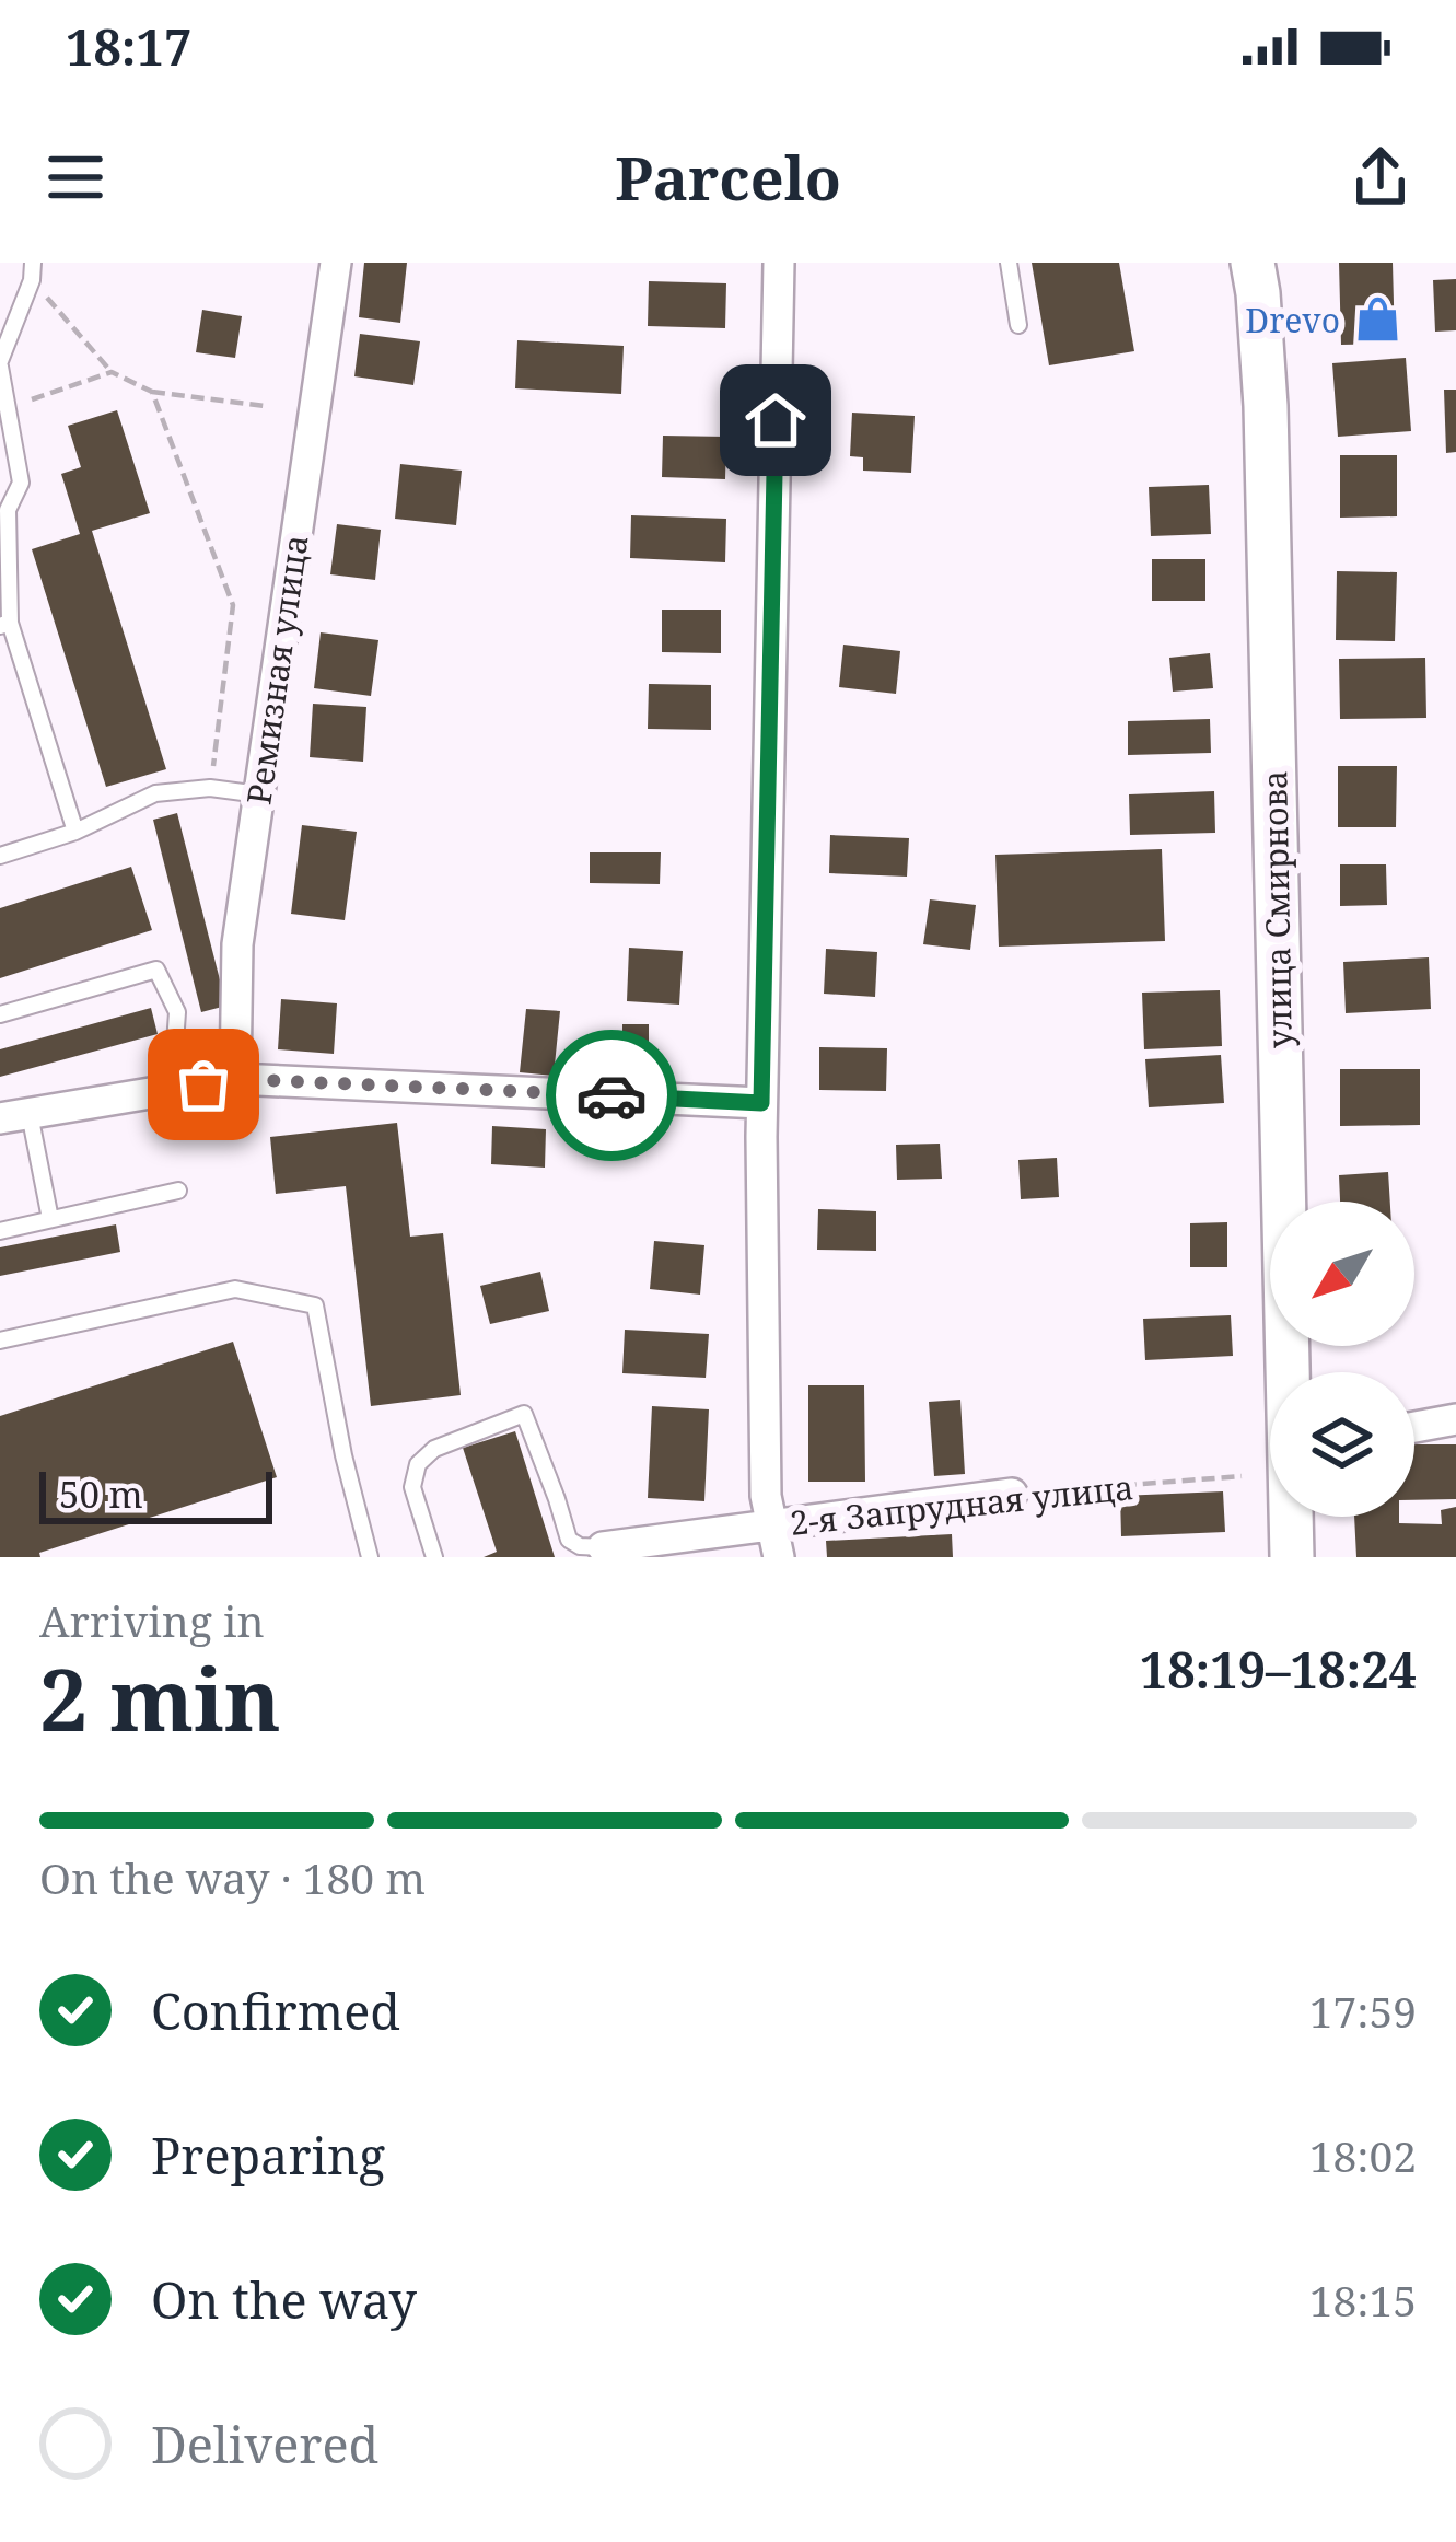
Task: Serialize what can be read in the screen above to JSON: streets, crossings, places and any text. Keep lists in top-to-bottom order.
{
  "streets": {
    "main road": ["улица Смирнова"],
    "street": ["Ремизная улица", "2-я Запрудная улица"]
  },
  "places": {
    "shop": ["Drevo"]
  },
  "scale_bar": "50 m",
  "north": "bottom left",
  "page": {
    "status": "18:17",
    "header": "Parcelo",
    "scale": "50 m",
    "heading": ["2 min", "Arriving in", "18:19–18:24"],
    "bar": "On the way · 180 m",
    "list": [
      ["Confirmed", "17:59"],
      ["Preparing", "18:02"],
      ["On the way", "18:15"],
      "Delivered"
    ]
  }
}
